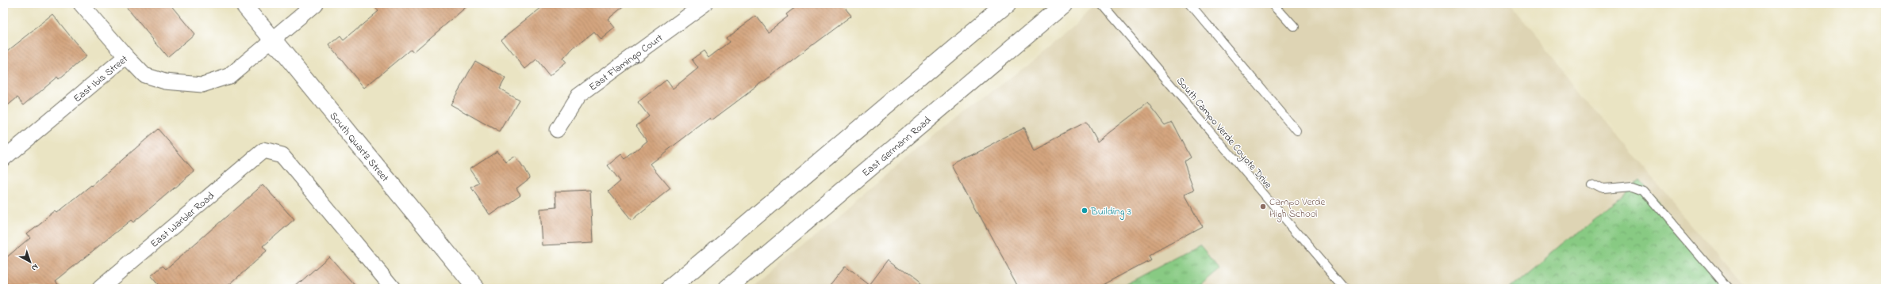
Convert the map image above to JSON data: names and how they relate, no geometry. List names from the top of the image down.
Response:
{
  "streets": {
    "main road": ["South Quartz Street", "East Germann Road"],
    "street": ["East Flamingo Court", "East Ibis Street", "East Warbler Road"],
    "lane": ["South Campo Verde Coyote Drive"]
  },
  "crossings": [
    ["East Ibis Street", "South Quartz Street"]
  ],
  "places": ["Campo Verde High School", "Building 3"],
  "north": "bottom right"
}
